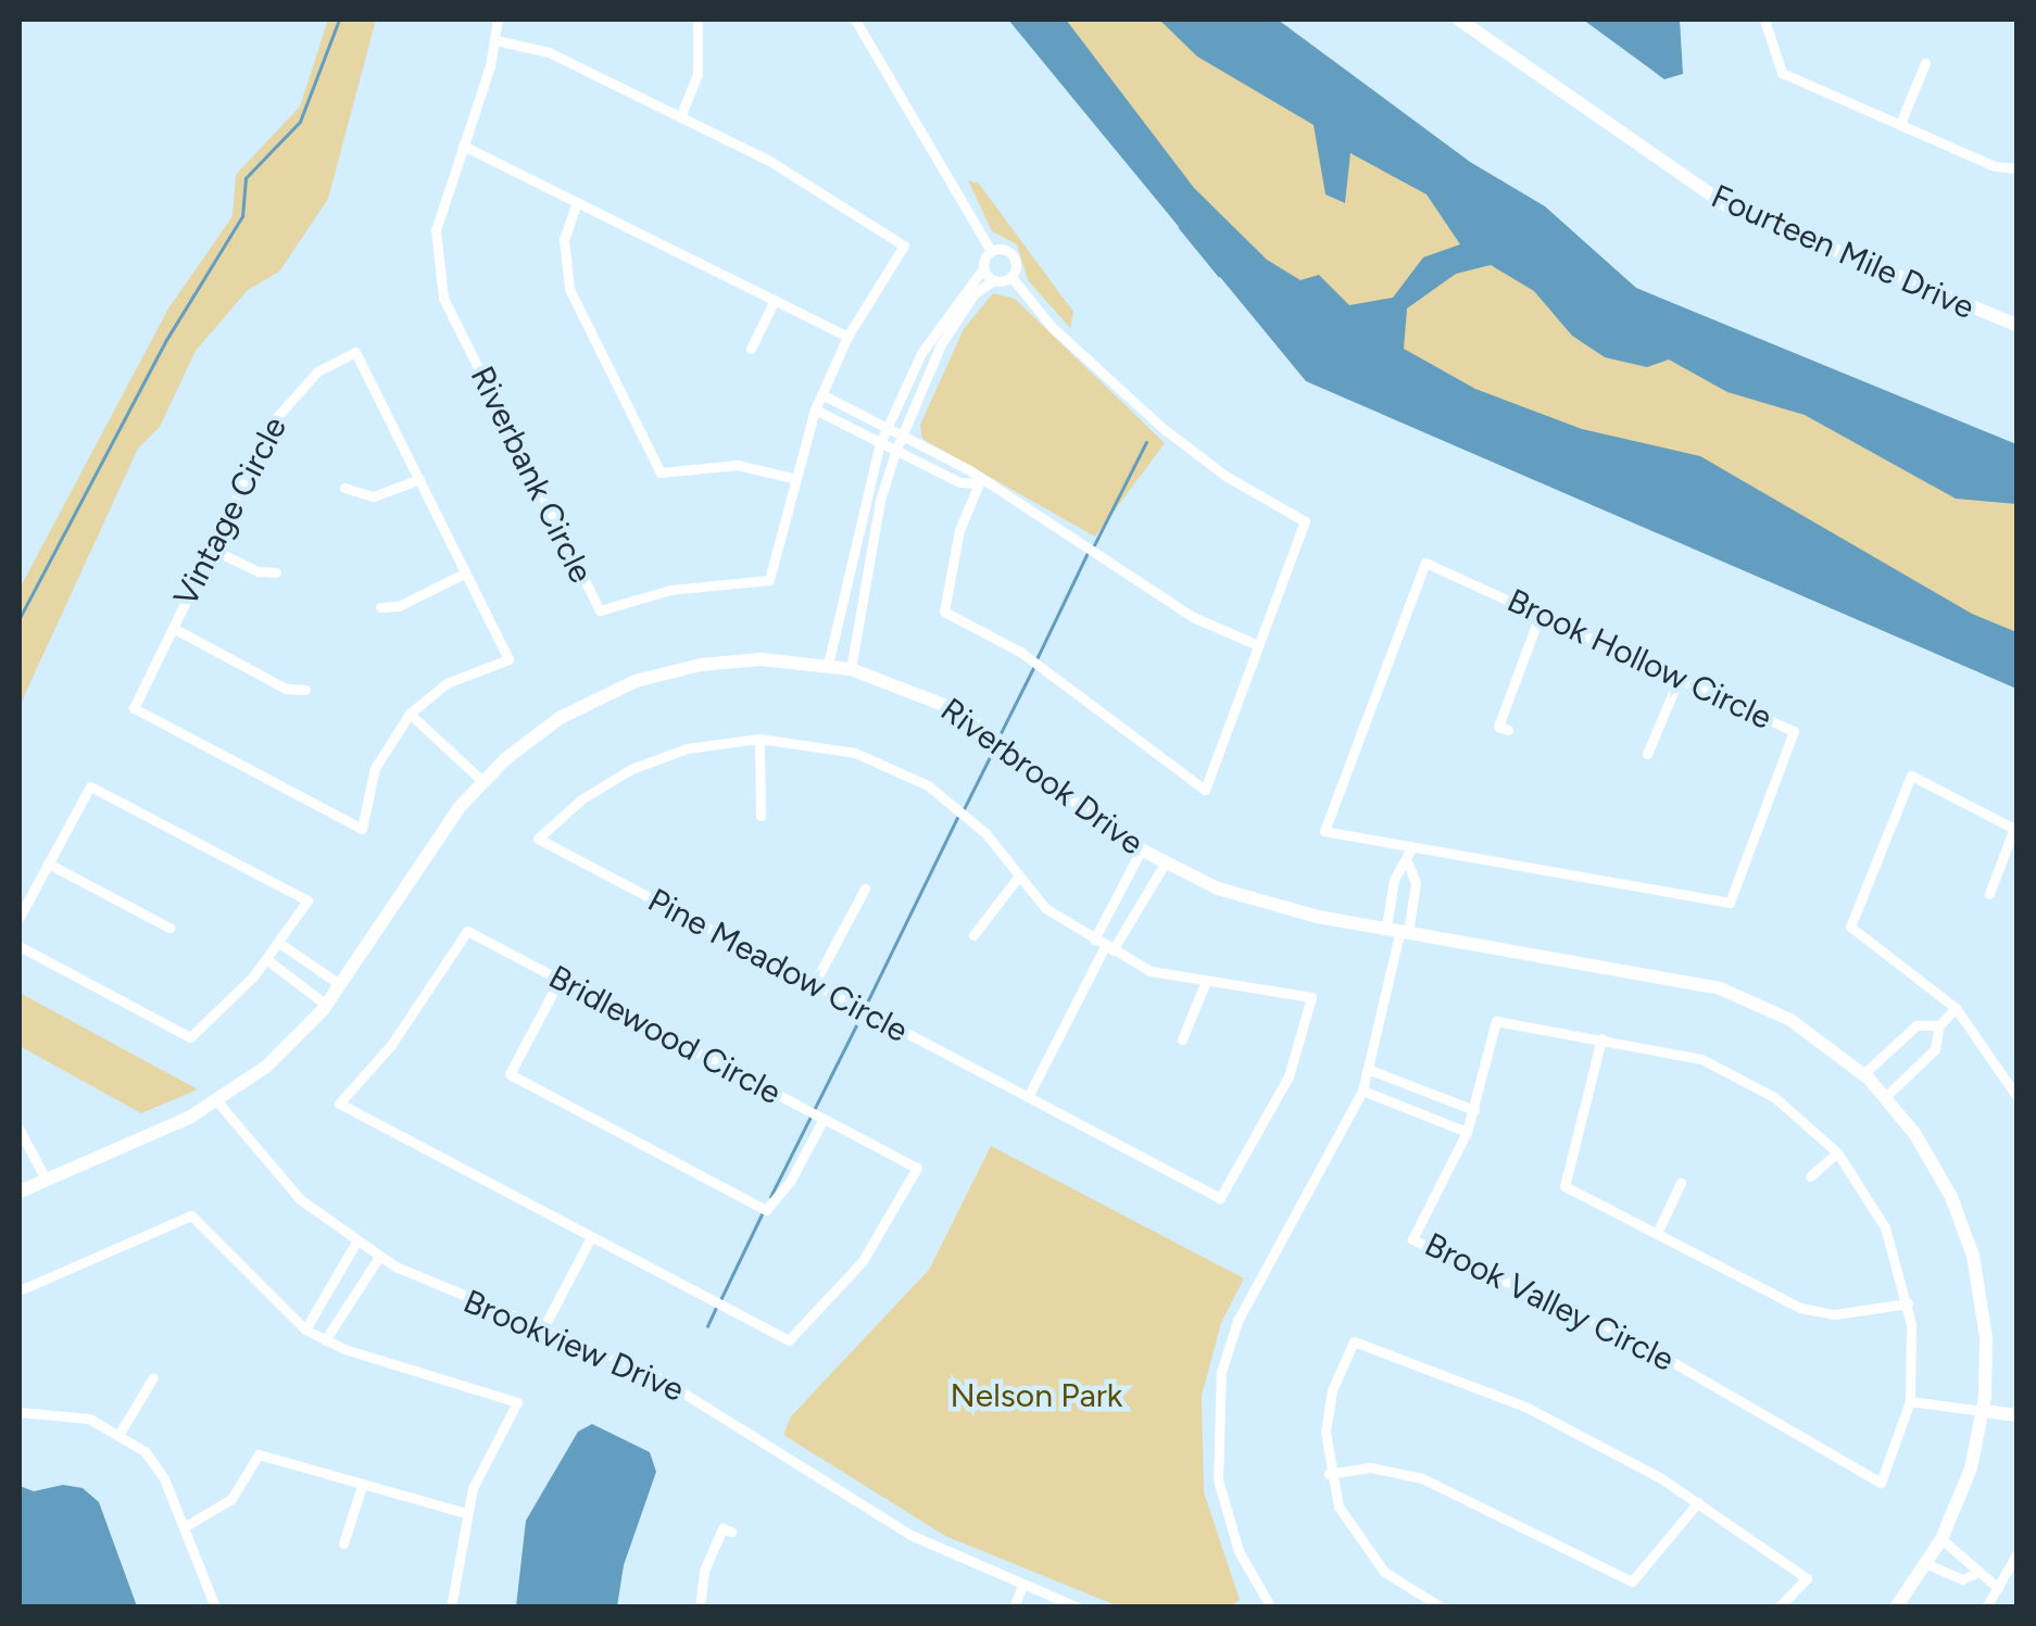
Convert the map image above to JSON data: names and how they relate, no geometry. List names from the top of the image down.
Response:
{
  "streets": {
    "street": [
      "Fourteen Mile Drive",
      "Riverbank Circle",
      "Vintage Circle",
      "Brook Hollow Circle",
      "Riverbrook Drive",
      "Pine Meadow Circle",
      "Bridlewood Circle",
      "Brook Valley Circle",
      "Brookview Drive"
    ]
  },
  "crossings": [
    ["Riverbrook Drive", "Brookview Drive"]
  ],
  "parks": ["Nelson Park"]
}
